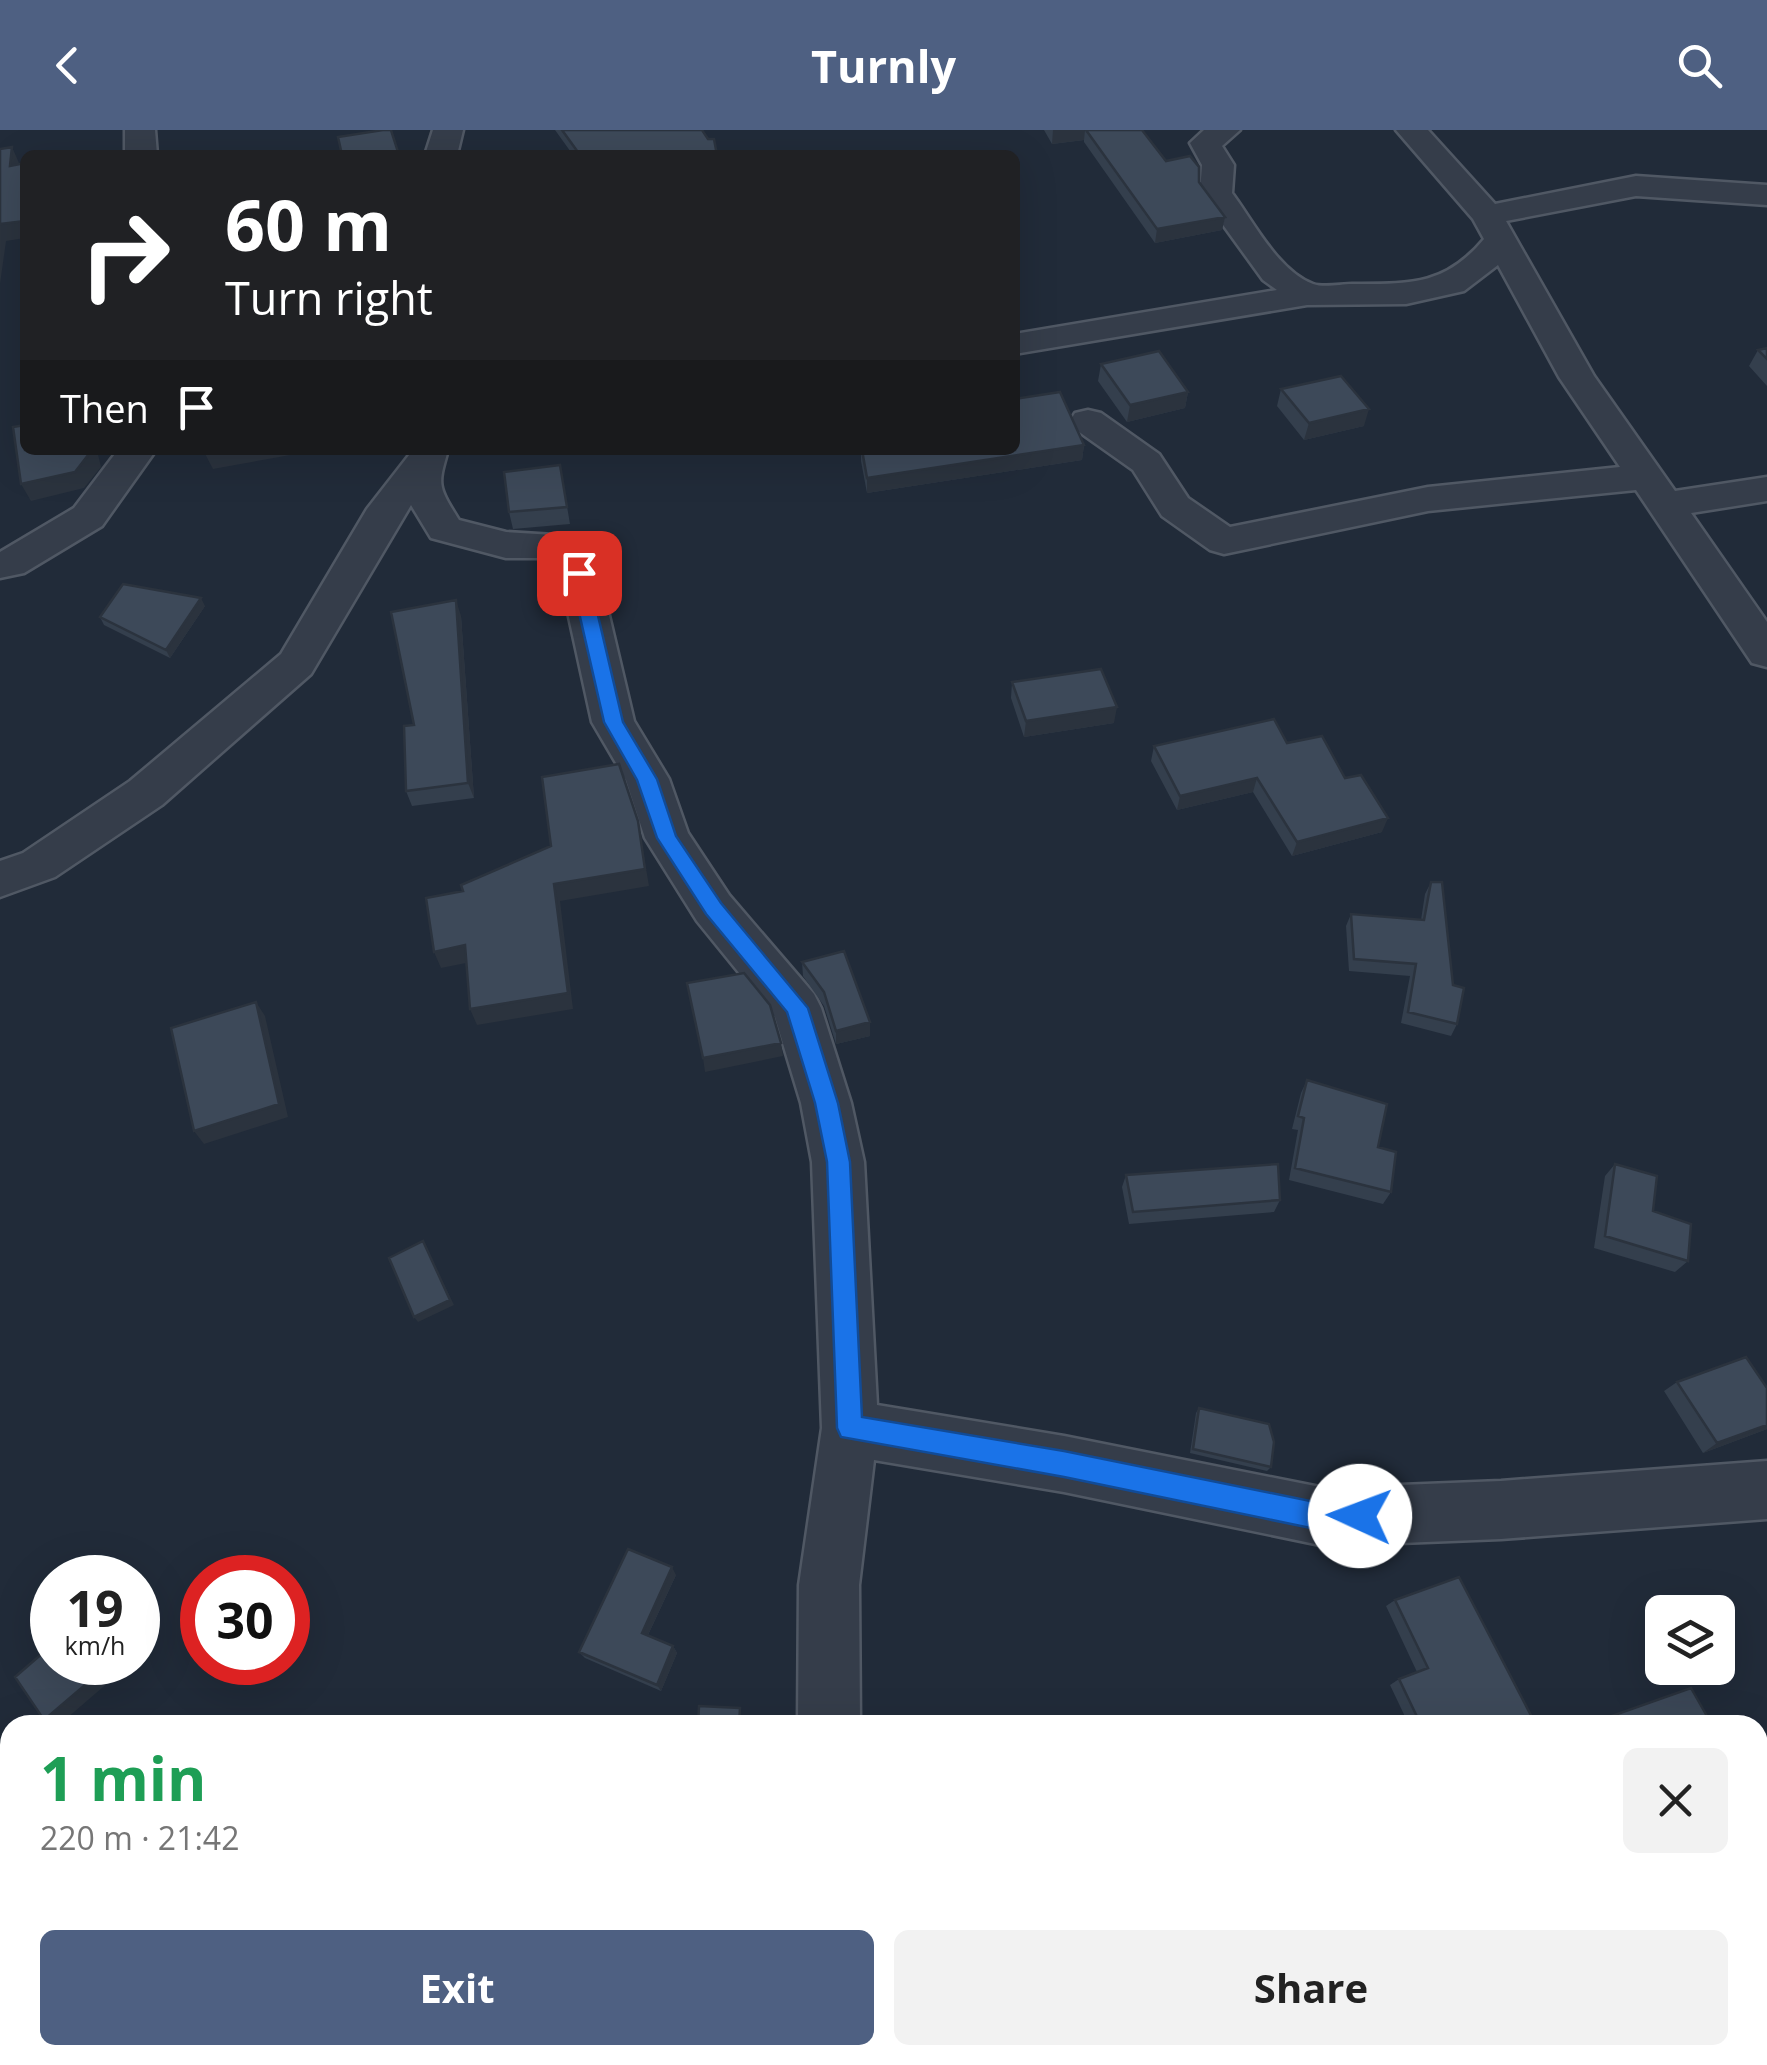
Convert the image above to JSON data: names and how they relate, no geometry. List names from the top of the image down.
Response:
{
  "page": {
    "header": "Turnly",
    "turn": ["60 m", "Turn right"],
    "then": "Then",
    "speed": "19 km/h",
    "limit": "30",
    "heading": ["1 min", "220 m · 21:42"],
    "buttons": ["Exit", "Share"]
  }
}
